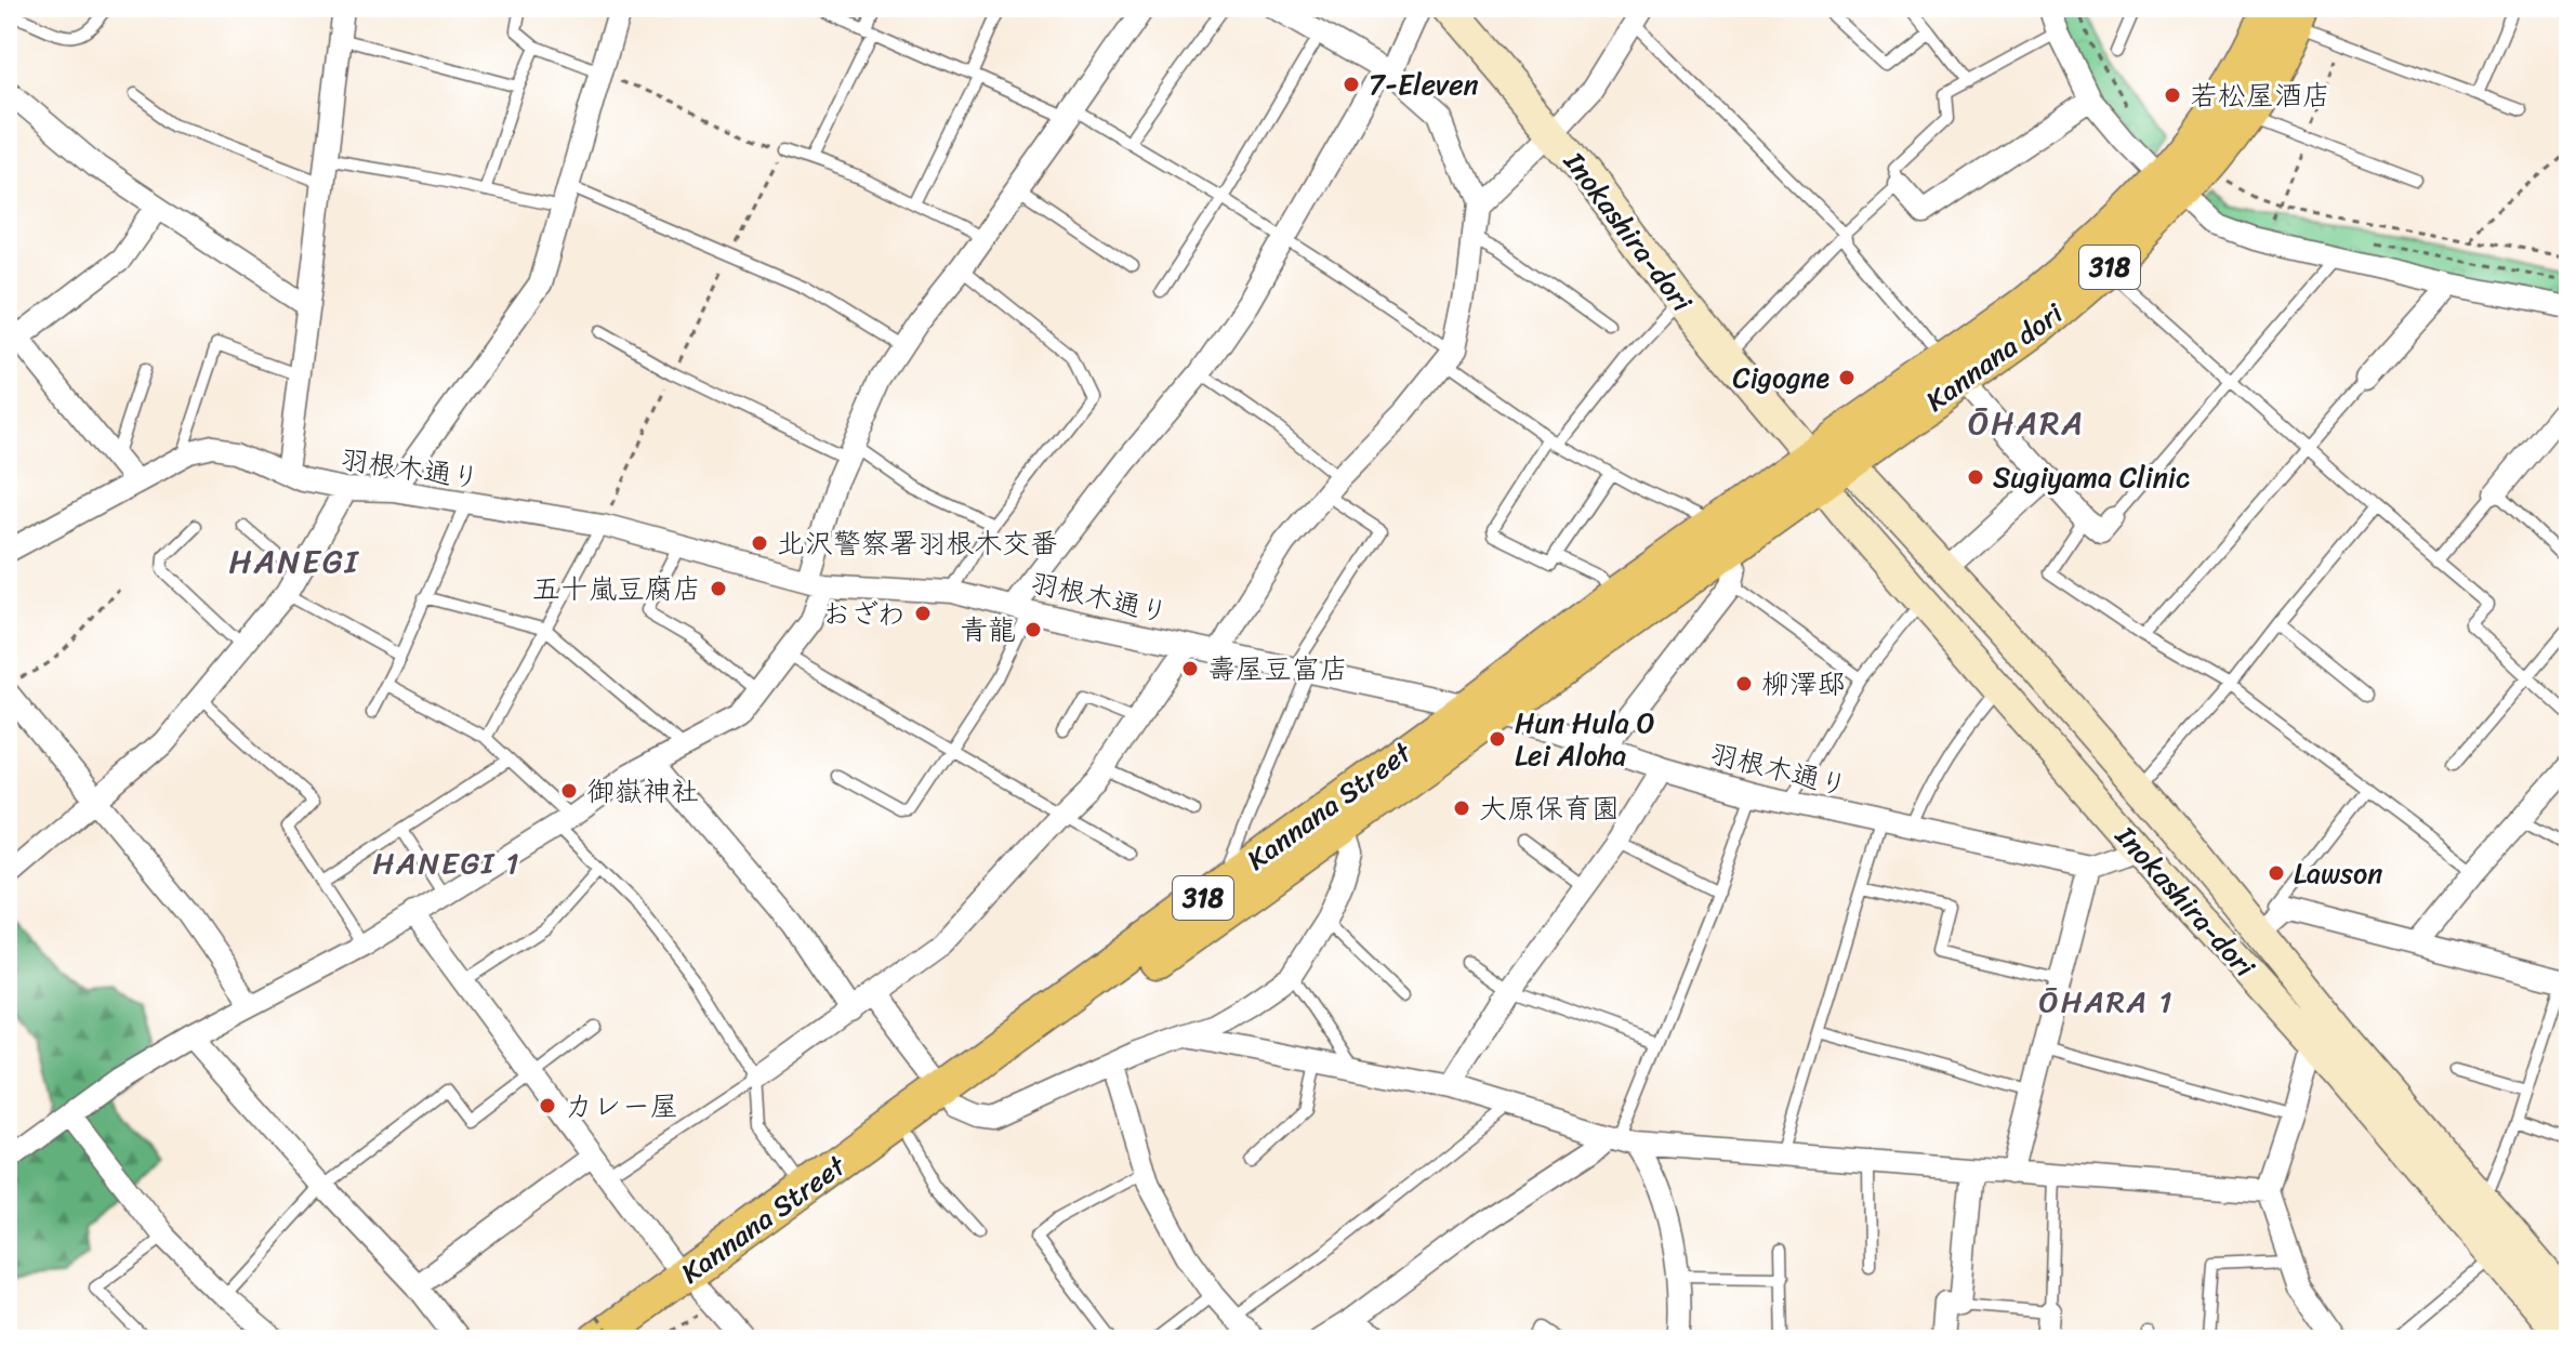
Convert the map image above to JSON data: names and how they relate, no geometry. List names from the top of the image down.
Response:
{
  "streets": {
    "main road": [
      "Inokashira-dori",
      "318",
      "Kannana dori",
      "Kannana Street"
    ],
    "street": ["羽根木通り"]
  },
  "crossings": [
    ["Inokashira-dori", "Kannana dori"],
    ["Inokashira-dori", "Kannana Street"],
    ["Kannana dori", "Kannana Street"],
    ["羽根木通り", "Kannana Street"]
  ],
  "districts": [
    "ŌHARA",
    "HANEGI",
    "HANEGI 1",
    "ŌHARA 1"
  ],
  "places": [
    "7-Eleven",
    "若松屋酒店",
    "Cigogne",
    "Sugiyama Clinic",
    "北沢警察署羽根木交番",
    "五十嵐豆腐店",
    "おざわ",
    "青龍",
    "壽屋豆富店",
    "柳澤邸",
    "Hun Hula O Lei Aloha",
    "御嶽神社",
    "大原保育園",
    "Lawson",
    "カレー屋"
  ]
}
